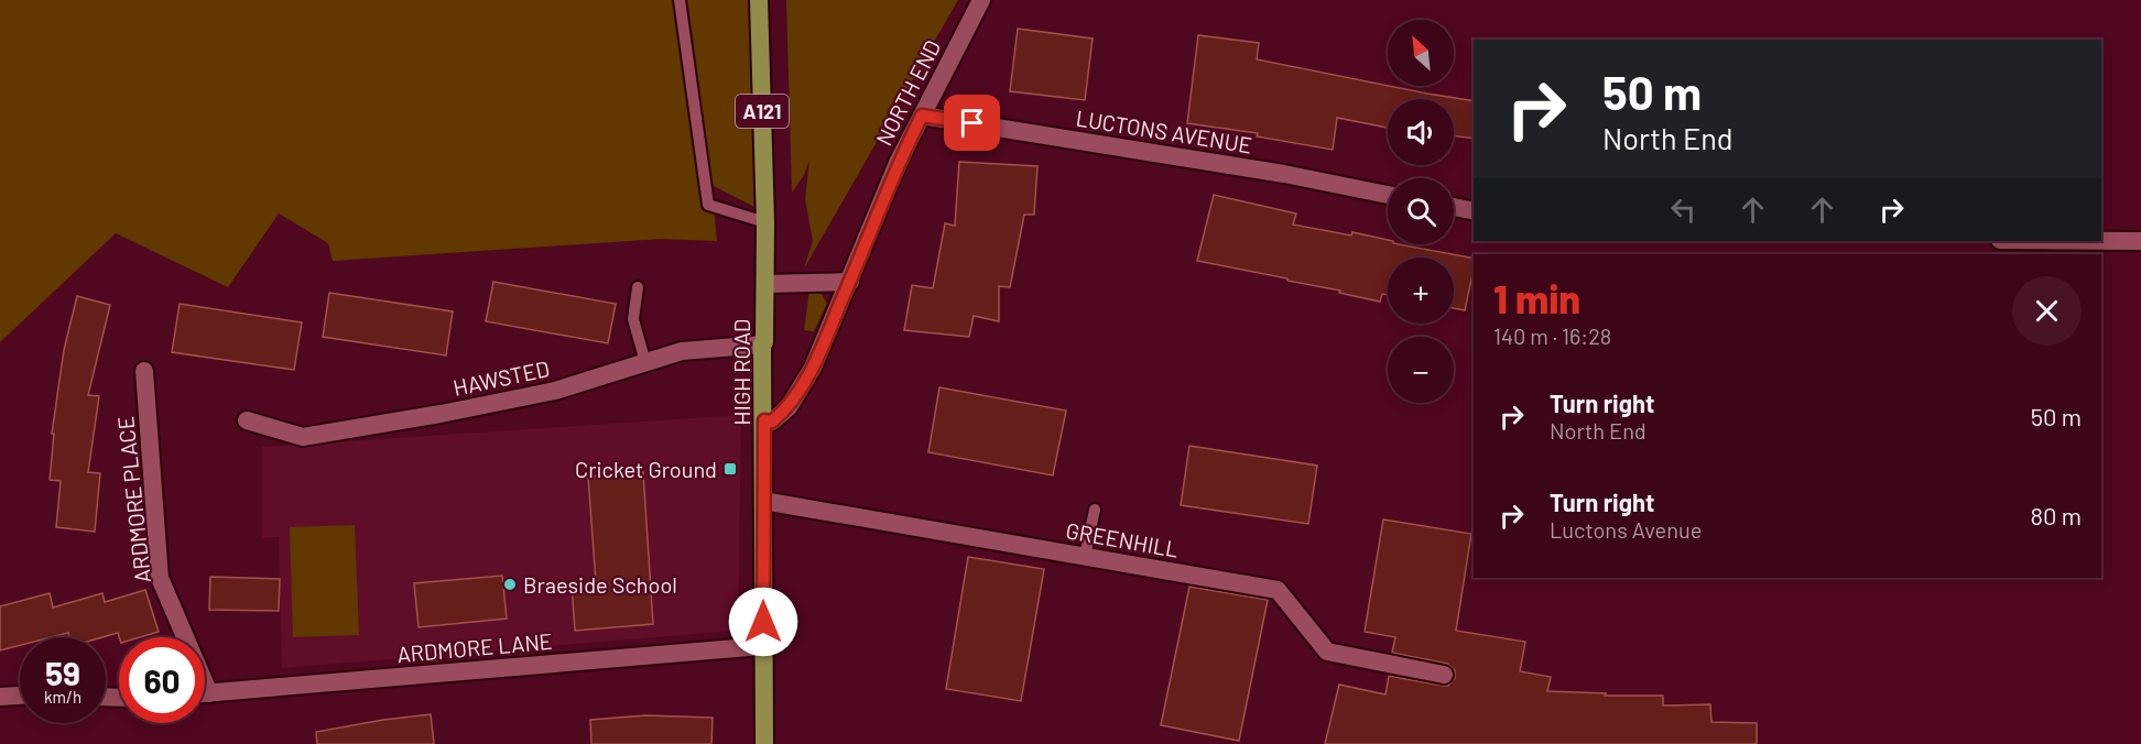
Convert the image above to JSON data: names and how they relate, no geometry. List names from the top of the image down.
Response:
{
  "streets": {
    "main road": ["A121", "HIGH ROAD"],
    "street": [
      "NORTH END",
      "LUCTONS AVENUE",
      "HAWSTED",
      "ARDMORE PLACE",
      "GREENHILL",
      "ARDMORE LANE"
    ]
  },
  "crossings": [
    ["NORTH END", "LUCTONS AVENUE"],
    ["NORTH END", "HIGH ROAD"],
    ["HIGH ROAD", "HAWSTED"],
    ["HIGH ROAD", "GREENHILL"],
    ["HIGH ROAD", "ARDMORE LANE"],
    ["ARDMORE PLACE", "ARDMORE LANE"]
  ],
  "places": {
    "transit": ["Cricket Ground"],
    "other": ["Braeside School"]
  },
  "north": "top left",
  "page": {
    "map_buttons": ["+", "−"],
    "turn": ["50 m", "North End"],
    "heading": ["1 min", "140 m · 16:28"],
    "list": [
      {
        "name": "Turn right",
        "note": "North End",
        "value": "50 m"
      },
      {
        "name": "Turn right",
        "note": "Luctons Avenue",
        "value": "80 m"
      }
    ],
    "speed": "59 km/h",
    "limit": "60"
  }
}
